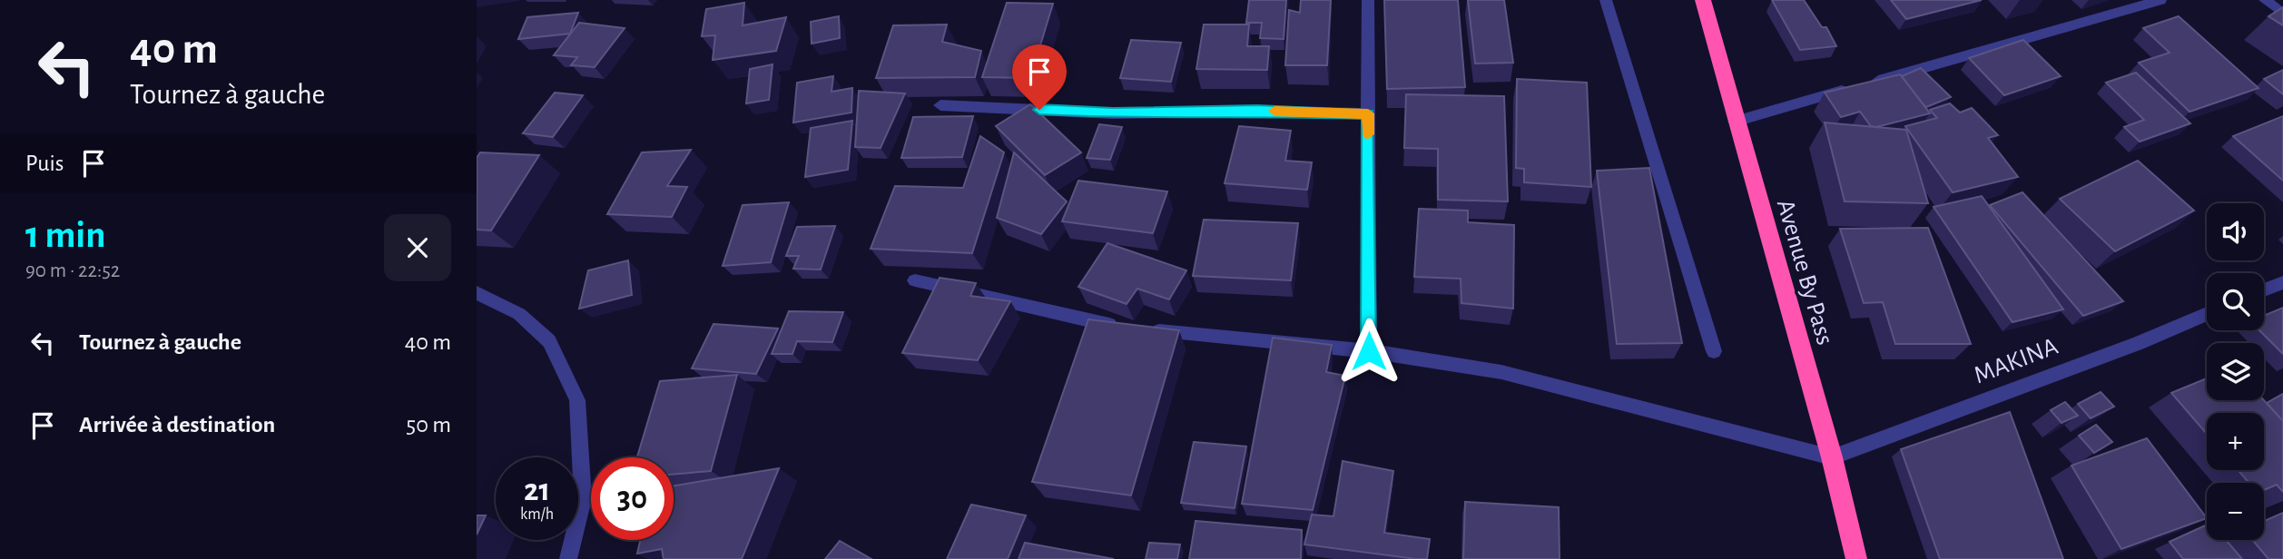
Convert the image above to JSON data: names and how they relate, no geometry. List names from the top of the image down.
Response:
{
  "streets": {
    "highway": ["Avenue By Pass"],
    "street": ["MAKINA"]
  },
  "crossings": [
    ["Avenue By Pass", "MAKINA"]
  ],
  "page": {
    "turn": ["40 m", "Tournez à gauche"],
    "then": "Puis",
    "heading": ["1 min", "90 m · 22:52"],
    "map_buttons": ["+", "−"],
    "list": [
      {
        "name": "Tournez à gauche",
        "value": "40 m"
      },
      {
        "name": "Arrivée à destination",
        "value": "50 m"
      }
    ],
    "speed": "21 km/h",
    "limit": "30"
  }
}
